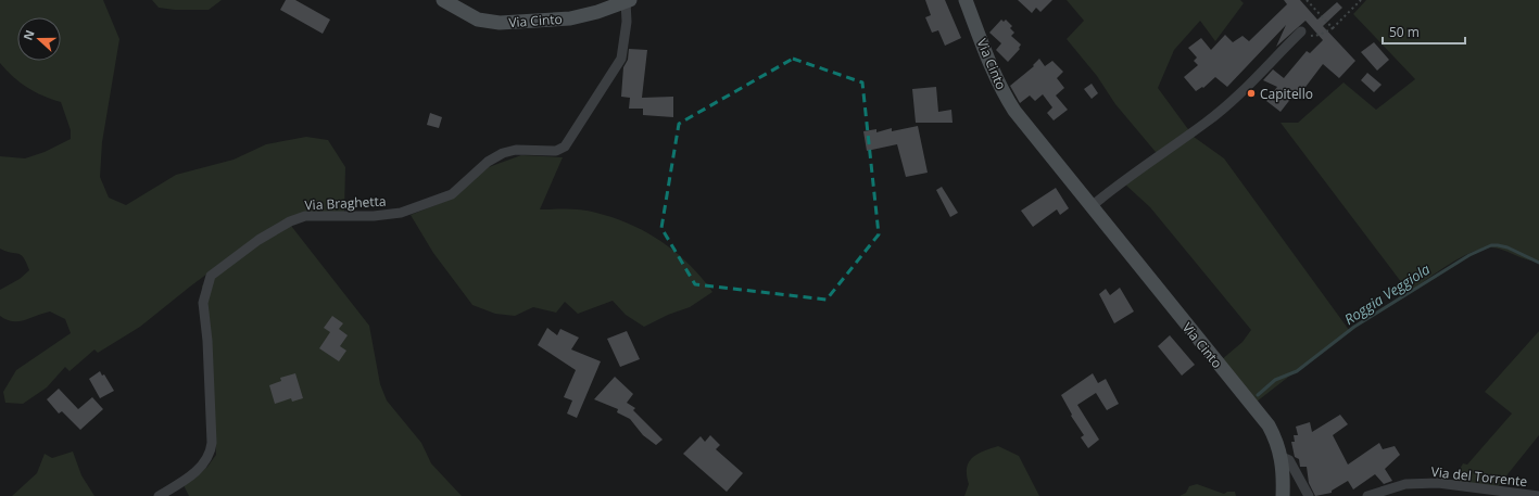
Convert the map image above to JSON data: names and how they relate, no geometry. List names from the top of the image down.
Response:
{
  "streets": {
    "street": ["Via Cinto", "Via Braghetta", "Via del Torrente"]
  },
  "crossings": [
    ["Via Cinto", "Via Braghetta"]
  ],
  "water": ["Roggia Veggiola"],
  "places": ["Capitello"],
  "scale_bar": "50 m",
  "north": "left"
}
